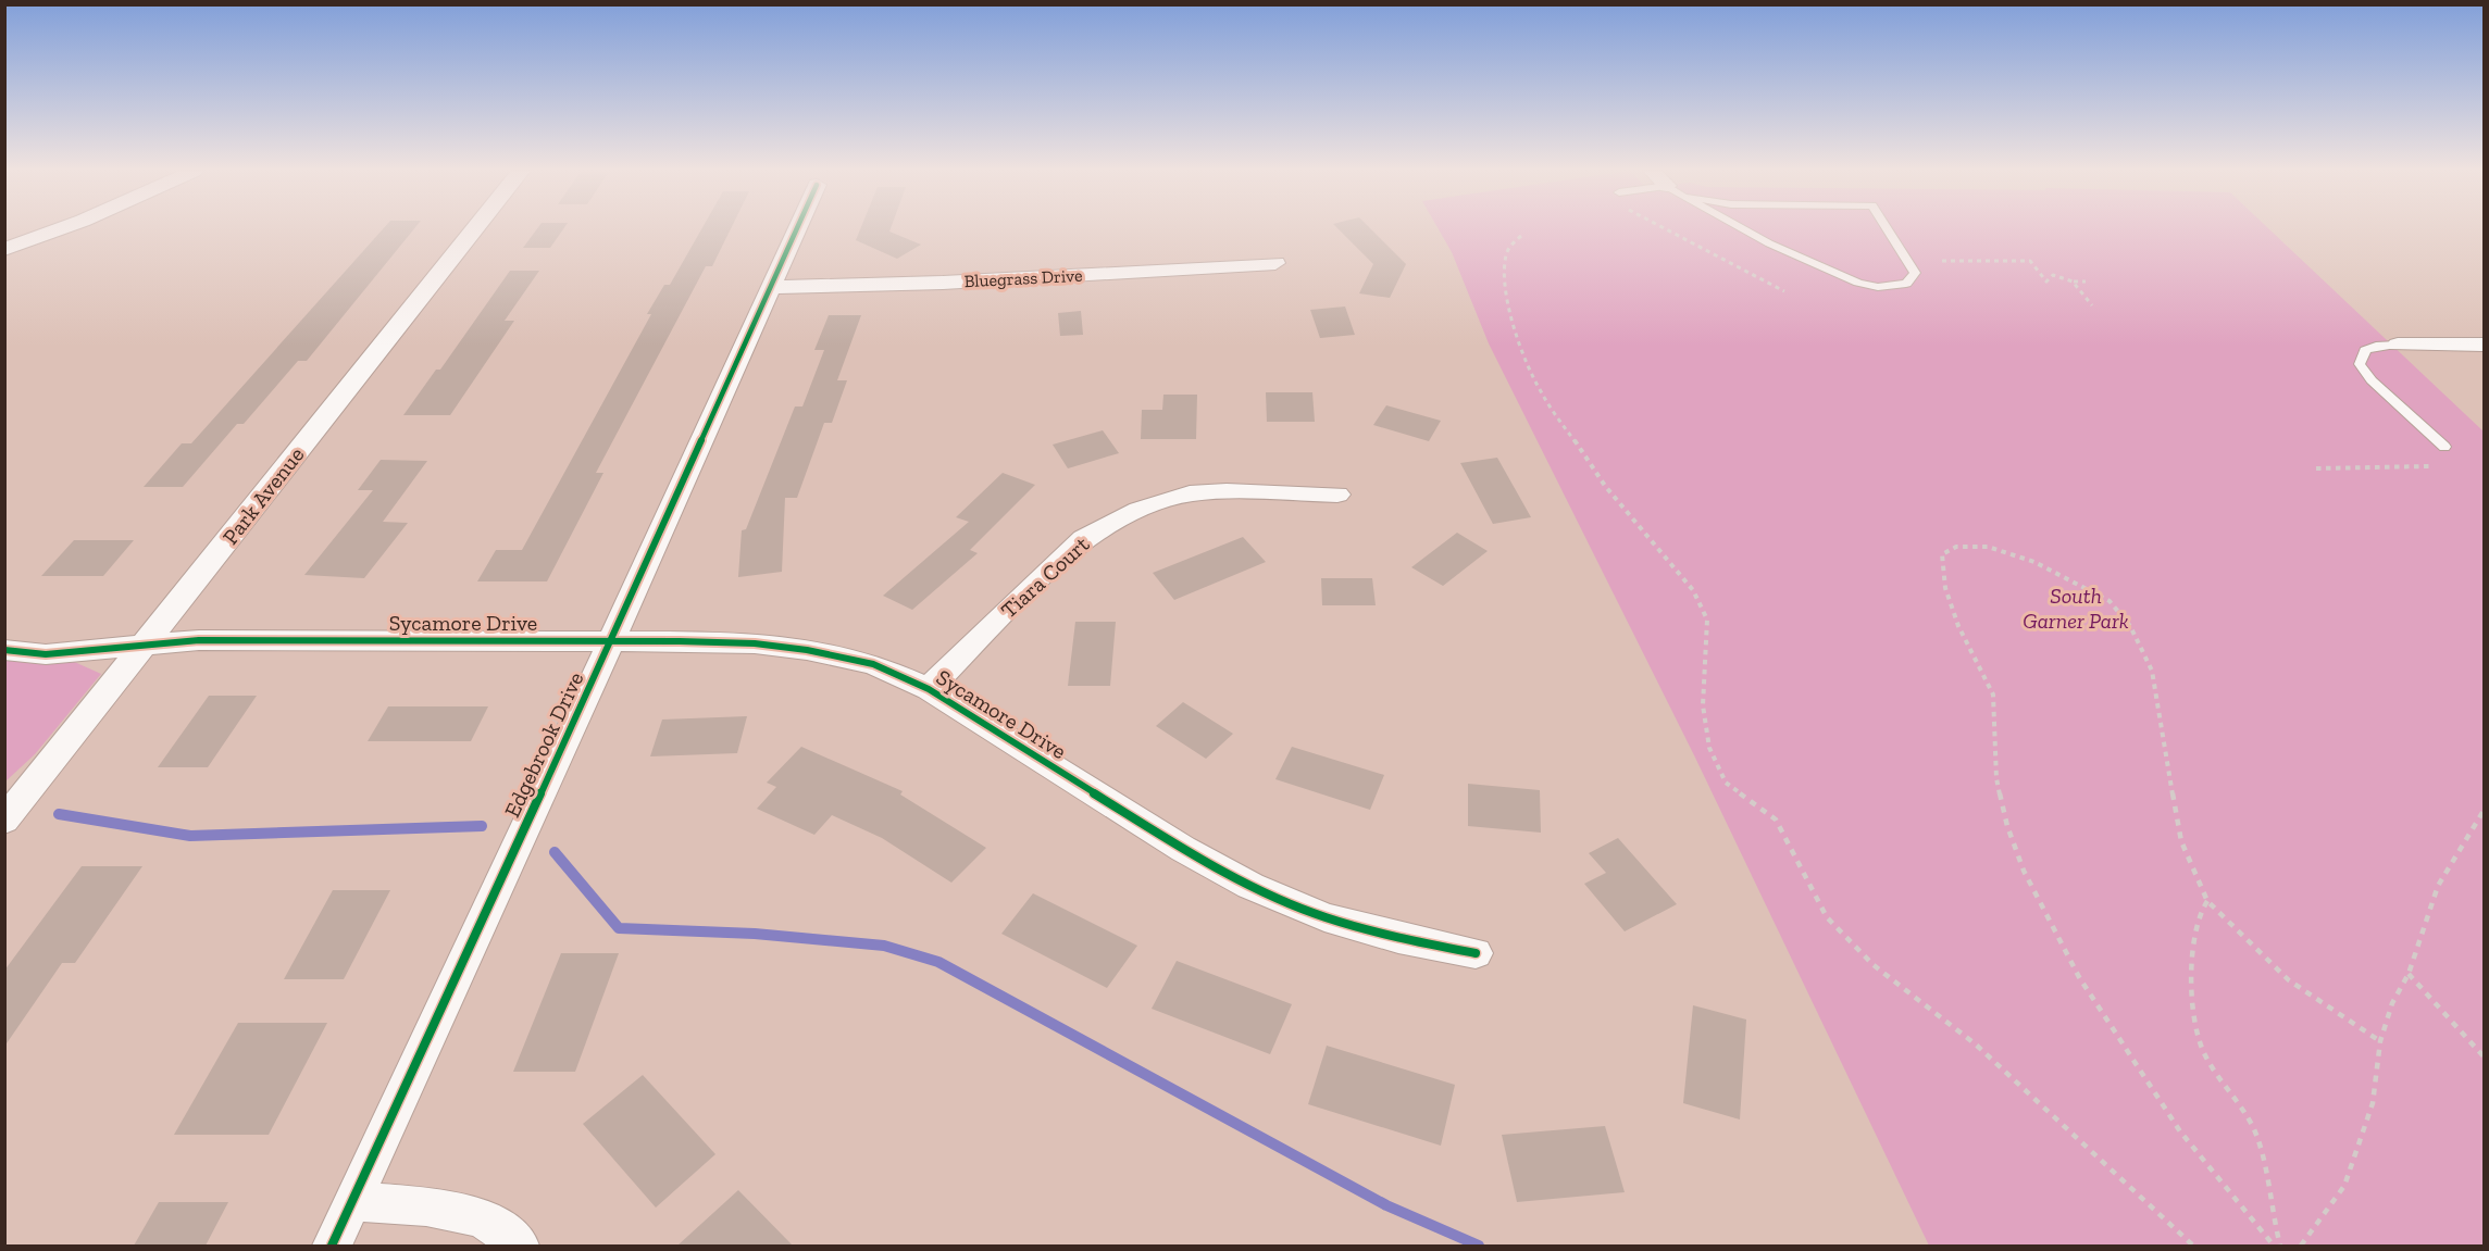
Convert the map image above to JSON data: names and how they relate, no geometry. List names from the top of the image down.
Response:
{
  "streets": {
    "street": [
      "Bluegrass Drive",
      "Park Avenue",
      "Tiara Court",
      "Sycamore Drive",
      "Edgebrook Drive"
    ]
  },
  "crossings": [
    ["Bluegrass Drive", "Edgebrook Drive"],
    ["Park Avenue", "Sycamore Drive"],
    ["Tiara Court", "Sycamore Drive"],
    ["Sycamore Drive", "Edgebrook Drive"]
  ],
  "parks": ["South Garner Park"]
}
